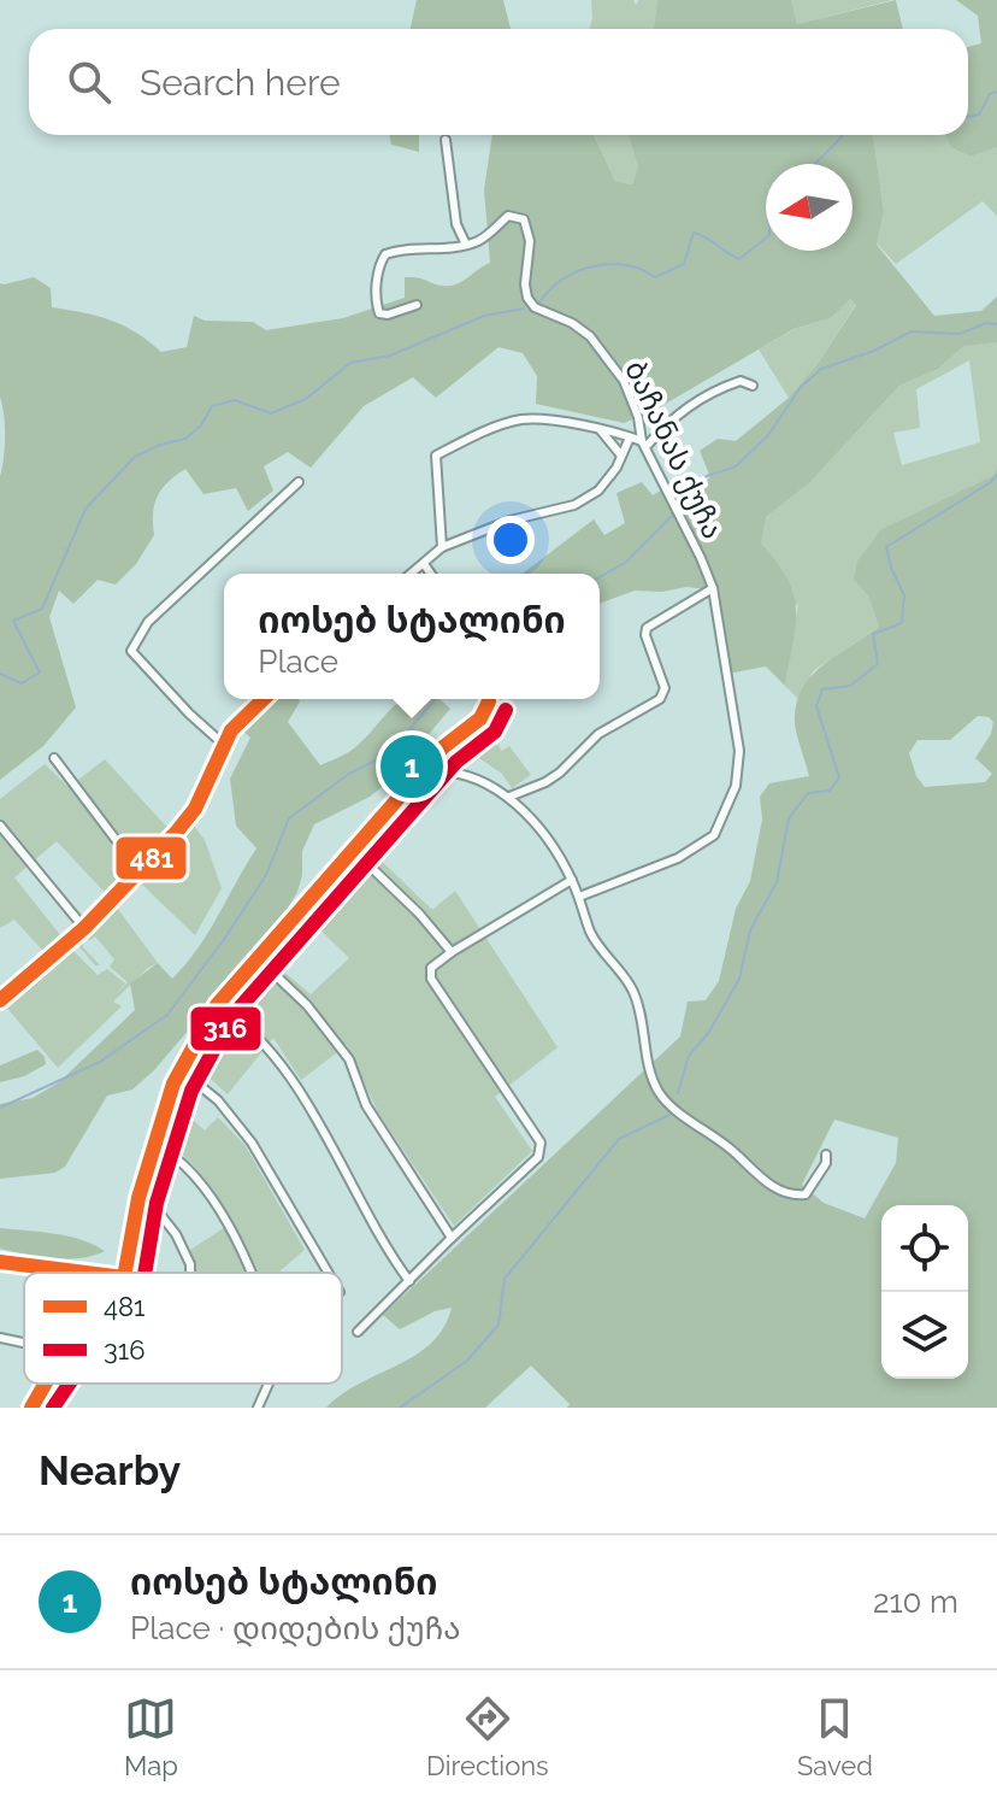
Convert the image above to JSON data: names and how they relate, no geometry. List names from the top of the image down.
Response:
{
  "streets": {
    "street": ["ბაჩანას ქუჩა"]
  },
  "lines": ["transit line 481", "transit line 316"],
  "legend": ["481", "316"],
  "north": "left",
  "page": {
    "search": "Search here",
    "popup": ["იოსებ სტალინი", "Place"],
    "pins": "1",
    "heading": "Nearby",
    "list": [
      {
        "mark": "1",
        "name": "იოსებ სტალინი",
        "note": "Place · დიდების ქუჩა",
        "value": "210 m"
      }
    ],
    "nav": ["Map", "Directions", "Saved"]
  }
}
